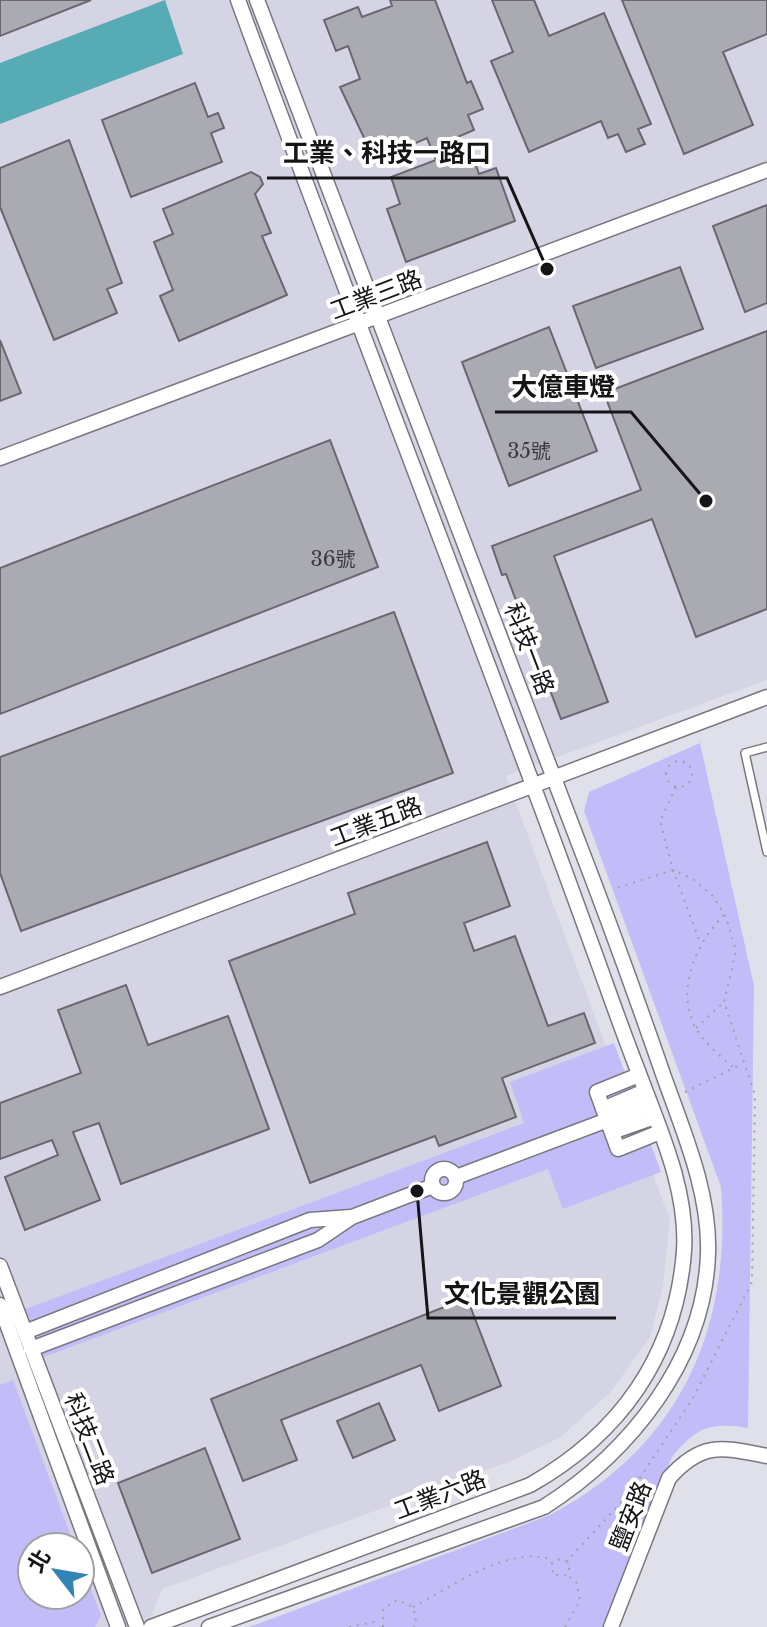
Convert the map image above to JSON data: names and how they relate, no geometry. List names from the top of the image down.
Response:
{
  "streets": {
    "street": [
      "工業三路",
      "科技一路",
      "工業五路",
      "科技二路",
      "工業六路",
      "鹽安路"
    ]
  },
  "crossings": [
    ["工業三路", "科技一路"],
    ["科技一路", "工業五路"],
    ["科技一路", "工業六路"]
  ],
  "places": ["工業、科技一路口", "大億車燈", "文化景觀公園"],
  "house_numbers": ["35號", "36號"],
  "north": "top left"
}
